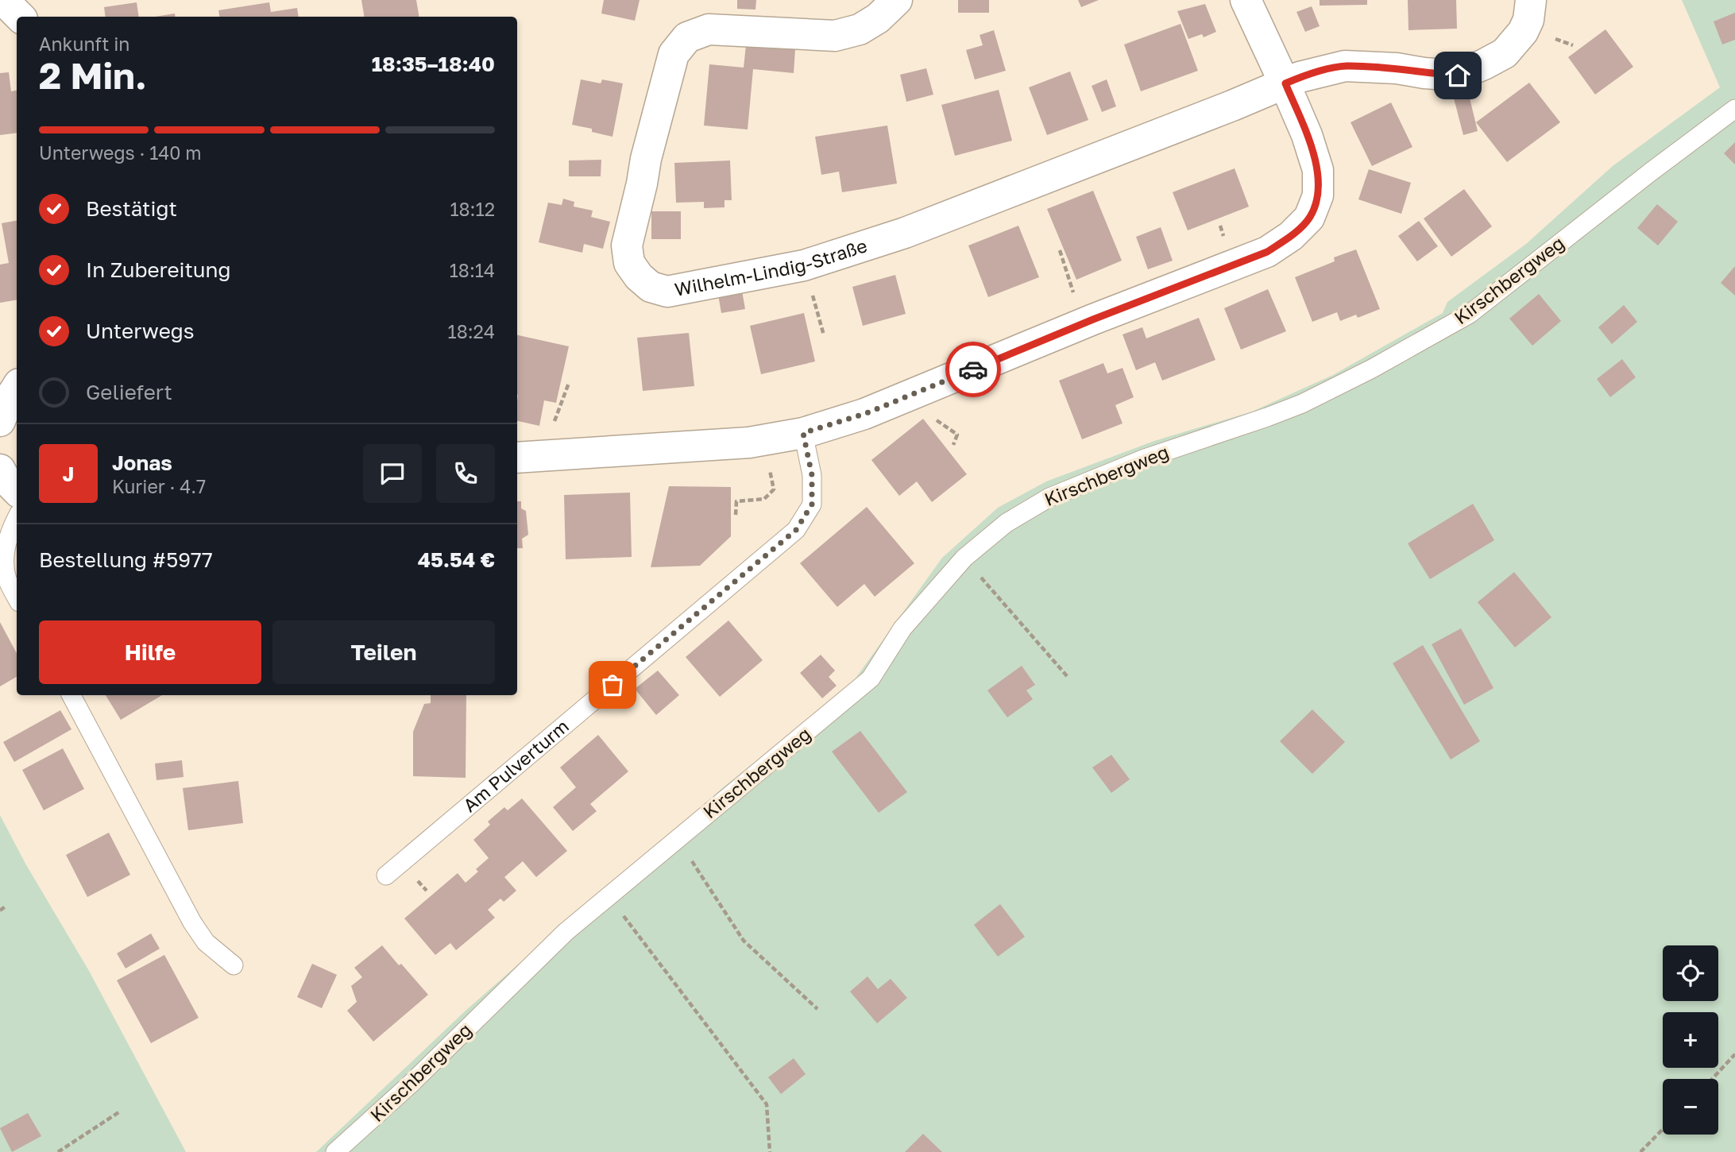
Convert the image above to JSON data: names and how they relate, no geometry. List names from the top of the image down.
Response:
{
  "streets": {
    "street": ["Wilhelm-Lindig-Straße"],
    "lane": ["Kirschbergweg", "Am Pulverturm"]
  },
  "page": {
    "heading": ["2 Min.", "Ankunft in", "18:35–18:40"],
    "panel": [
      "Jonas",
      "Kurier · 4.7",
      "Bestellung #5977",
      "45.54 €"
    ],
    "bar": "Unterwegs · 140 m",
    "list": [
      ["Bestätigt", "18:12"],
      ["In Zubereitung", "18:14"],
      ["Unterwegs", "18:24"],
      "Geliefert"
    ],
    "round": "J",
    "buttons": ["Hilfe", "Teilen"],
    "map_buttons": ["+", "−"]
  }
}
